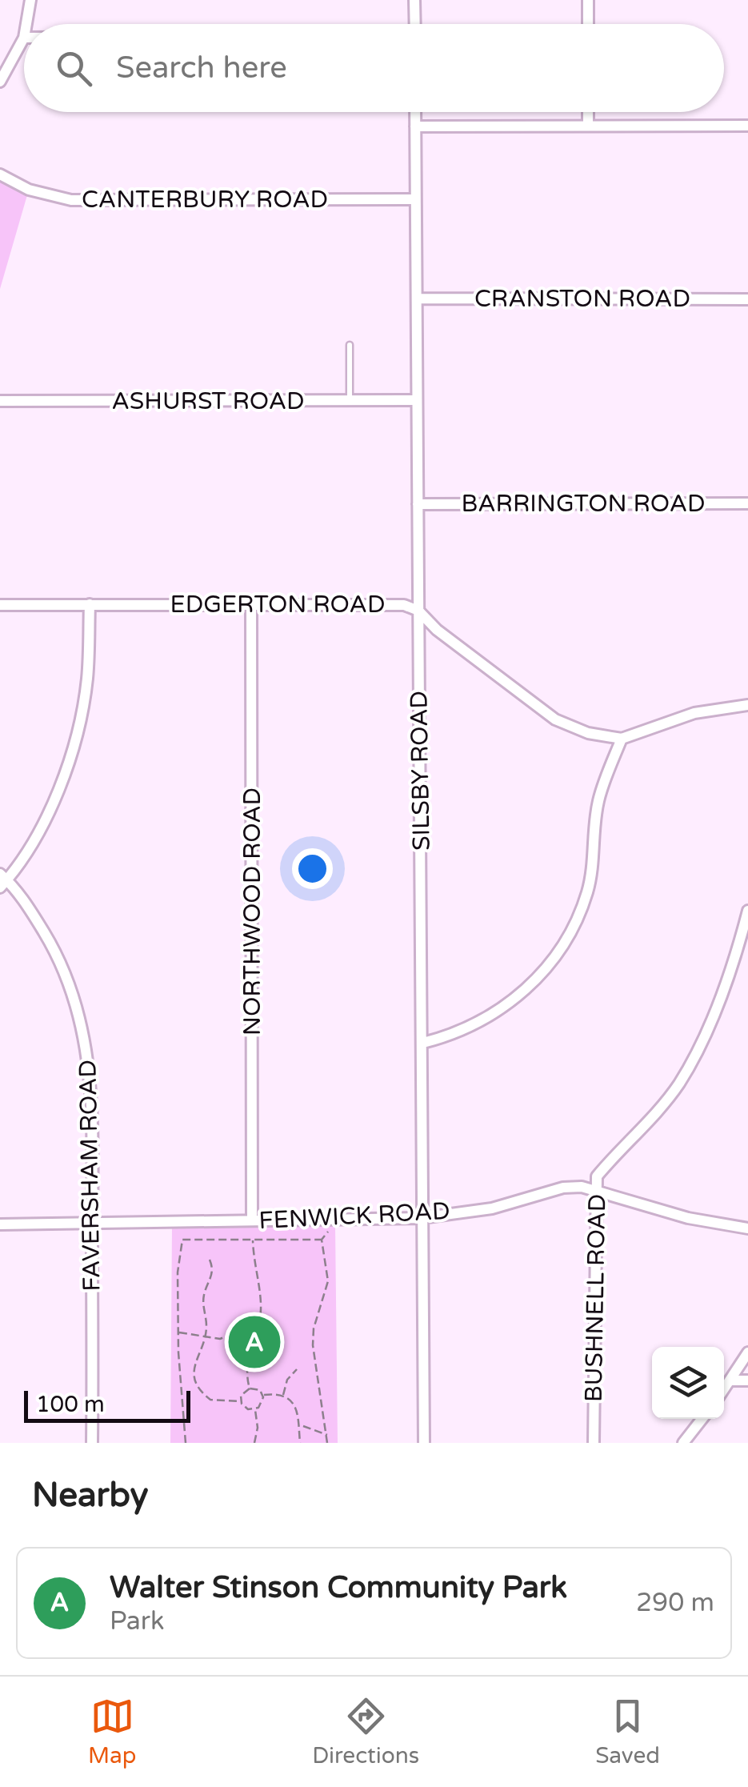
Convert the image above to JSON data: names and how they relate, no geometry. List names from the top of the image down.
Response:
{
  "streets": {
    "street": [
      "CANTERBURY ROAD",
      "CRANSTON ROAD",
      "ASHURST ROAD",
      "BARRINGTON ROAD",
      "EDGERTON ROAD",
      "SILSBY ROAD",
      "NORTHWOOD ROAD",
      "FAVERSHAM ROAD",
      "FENWICK ROAD",
      "BUSHNELL ROAD"
    ]
  },
  "crossings": [
    ["CANTERBURY ROAD", "SILSBY ROAD"],
    ["CRANSTON ROAD", "SILSBY ROAD"],
    ["ASHURST ROAD", "SILSBY ROAD"],
    ["BARRINGTON ROAD", "SILSBY ROAD"],
    ["EDGERTON ROAD", "SILSBY ROAD"],
    ["EDGERTON ROAD", "NORTHWOOD ROAD"],
    ["SILSBY ROAD", "FENWICK ROAD"],
    ["NORTHWOOD ROAD", "FENWICK ROAD"],
    ["FAVERSHAM ROAD", "FENWICK ROAD"],
    ["FENWICK ROAD", "BUSHNELL ROAD"]
  ],
  "scale_bar": "100 m",
  "page": {
    "search": "Search here",
    "pins": "A",
    "scale": "100 m",
    "heading": "Nearby",
    "list": [
      {
        "mark": "A",
        "name": "Walter Stinson Community Park",
        "note": "Park",
        "value": "290 m"
      }
    ],
    "nav": ["Map", "Directions", "Saved"]
  }
}
